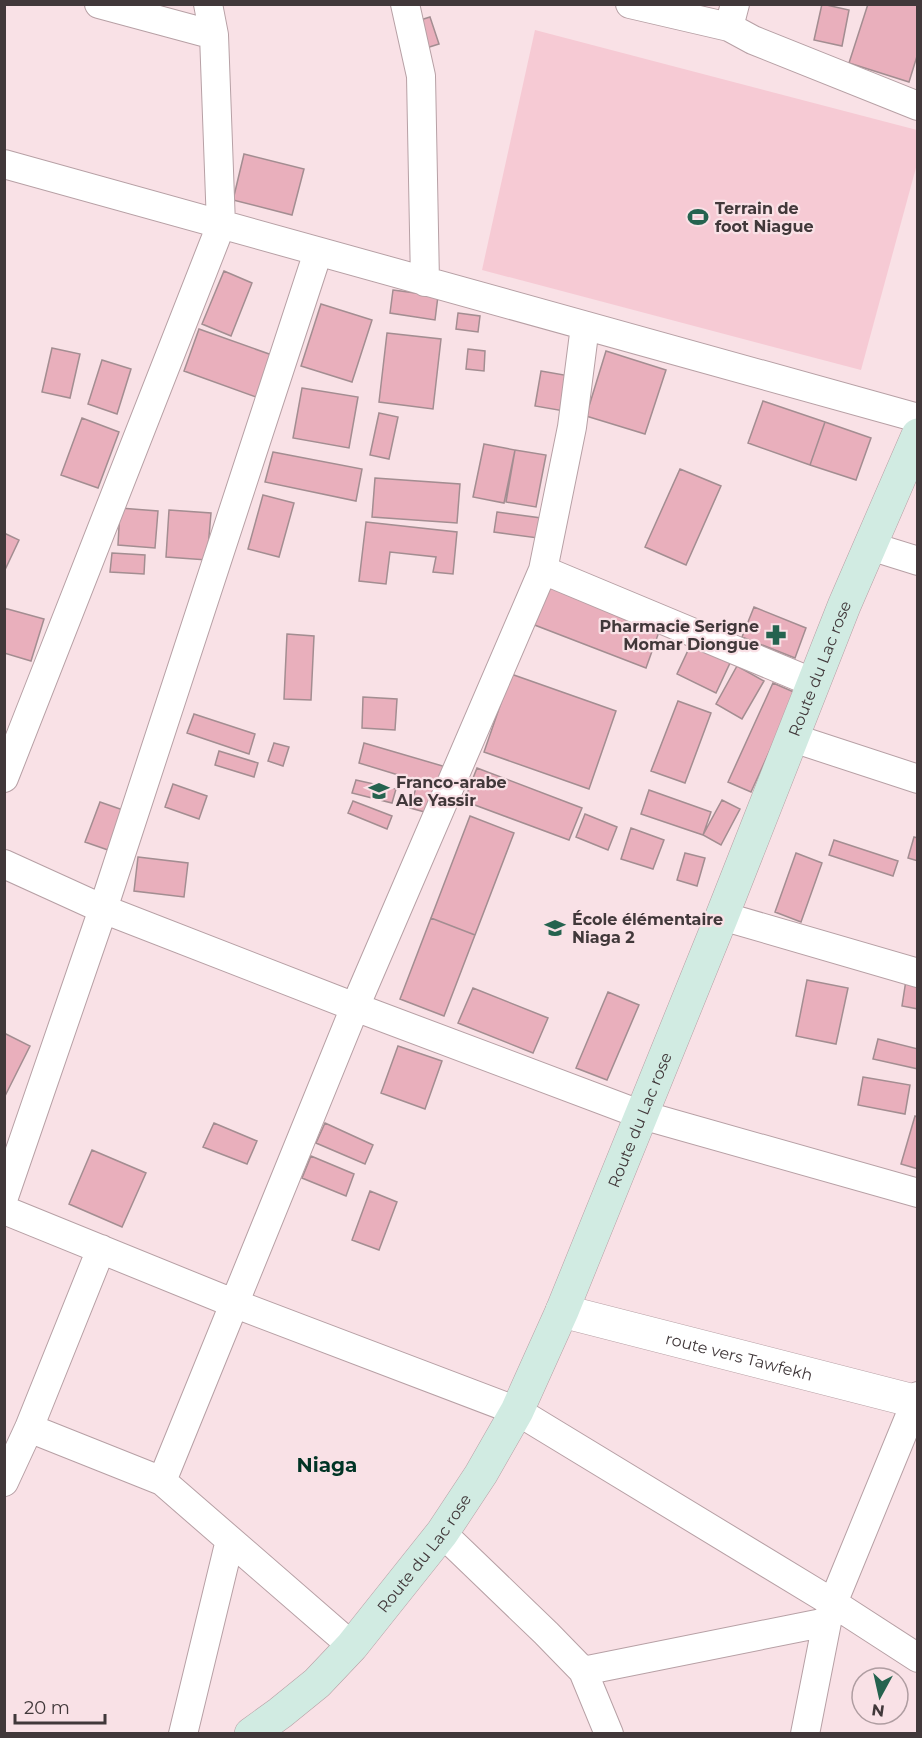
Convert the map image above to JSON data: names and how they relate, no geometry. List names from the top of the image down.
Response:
{
  "streets": {
    "main road": ["Route du Lac rose"],
    "street": ["route vers Tawfekh"]
  },
  "crossings": [
    ["Route du Lac rose", "route vers Tawfekh"]
  ],
  "districts": ["Niaga"],
  "places": {
    "sports": ["Terrain de foot Niague"],
    "pharmacy": ["Pharmacie Serigne Momar Diongue"],
    "school or university": ["Franco-arabe Ale Yassir", "École élémentaire Niaga 2"]
  },
  "scale_bar": "20 m",
  "north": "bottom"
}
